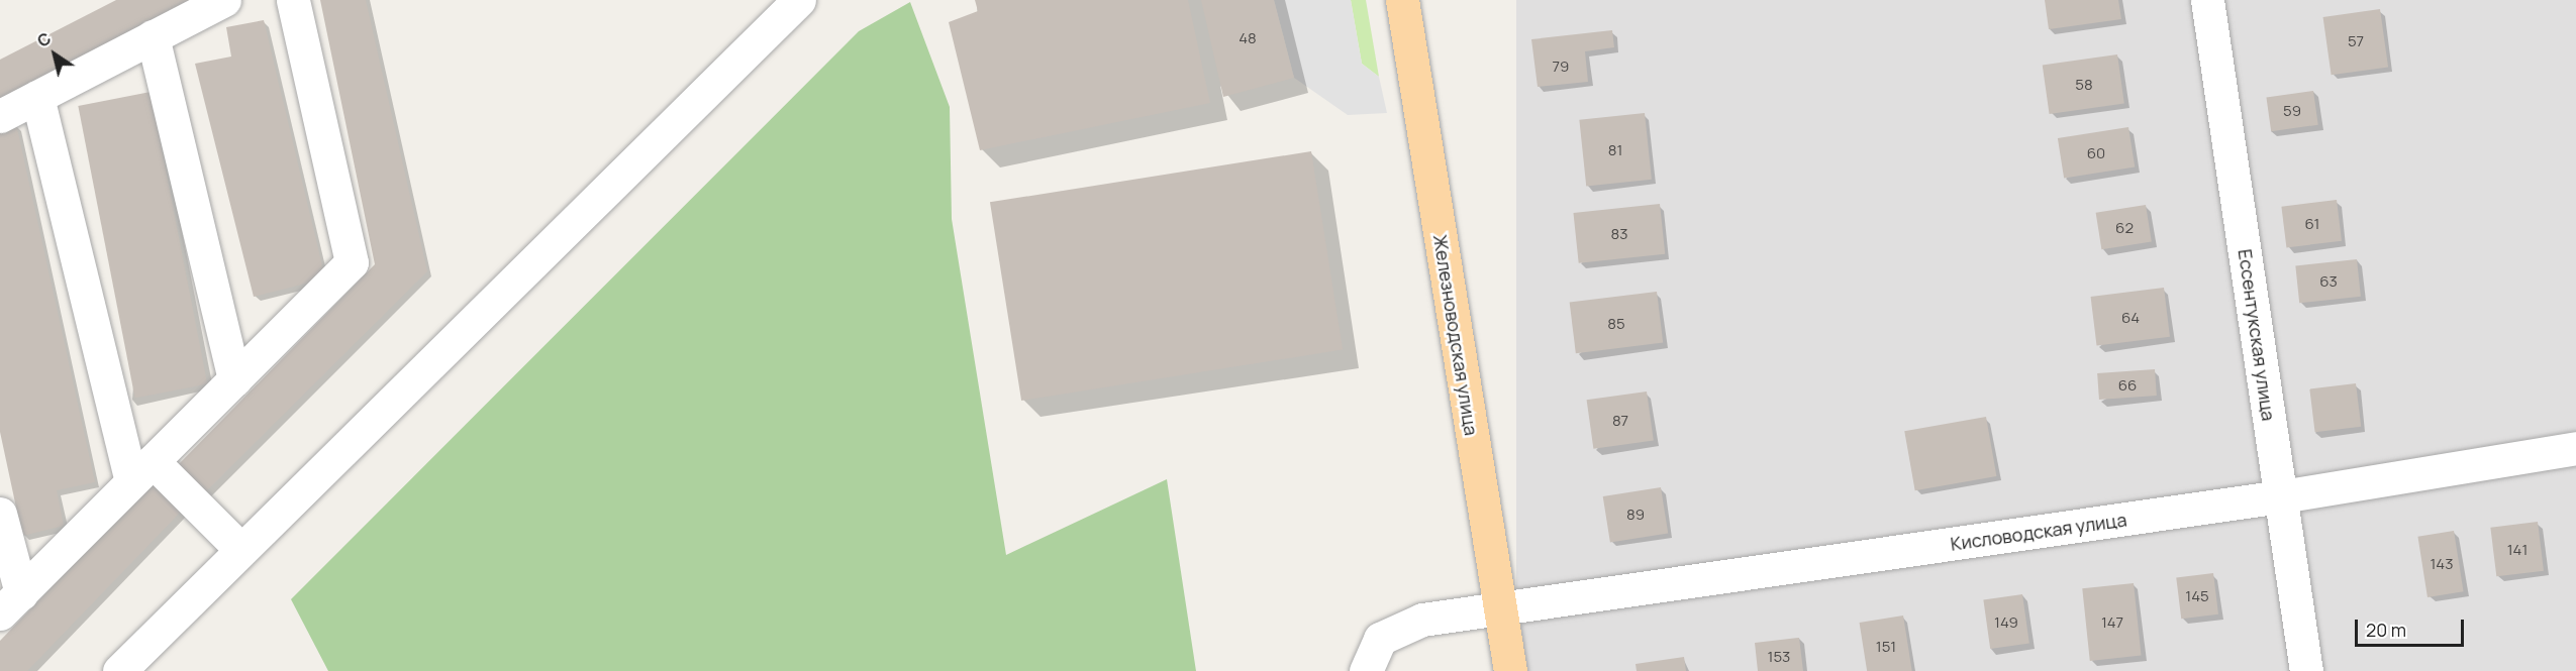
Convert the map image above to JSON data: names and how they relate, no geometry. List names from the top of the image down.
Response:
{
  "streets": {
    "main road": ["Железноводская улица"],
    "street": ["Ессентукская улица", "Кисловодская улица"]
  },
  "crossings": [
    ["Железноводская улица", "Кисловодская улица"],
    ["Ессентукская улица", "Кисловодская улица"]
  ],
  "house_numbers": [
    "48",
    "57",
    "79",
    "58",
    "59",
    "81",
    "60",
    "61",
    "62",
    "83",
    "63",
    "64",
    "85",
    "66",
    "87",
    "89",
    "141",
    "143",
    "145",
    "149",
    "147",
    "151",
    "153"
  ],
  "scale_bar": "20 m",
  "north": "top left"
}
